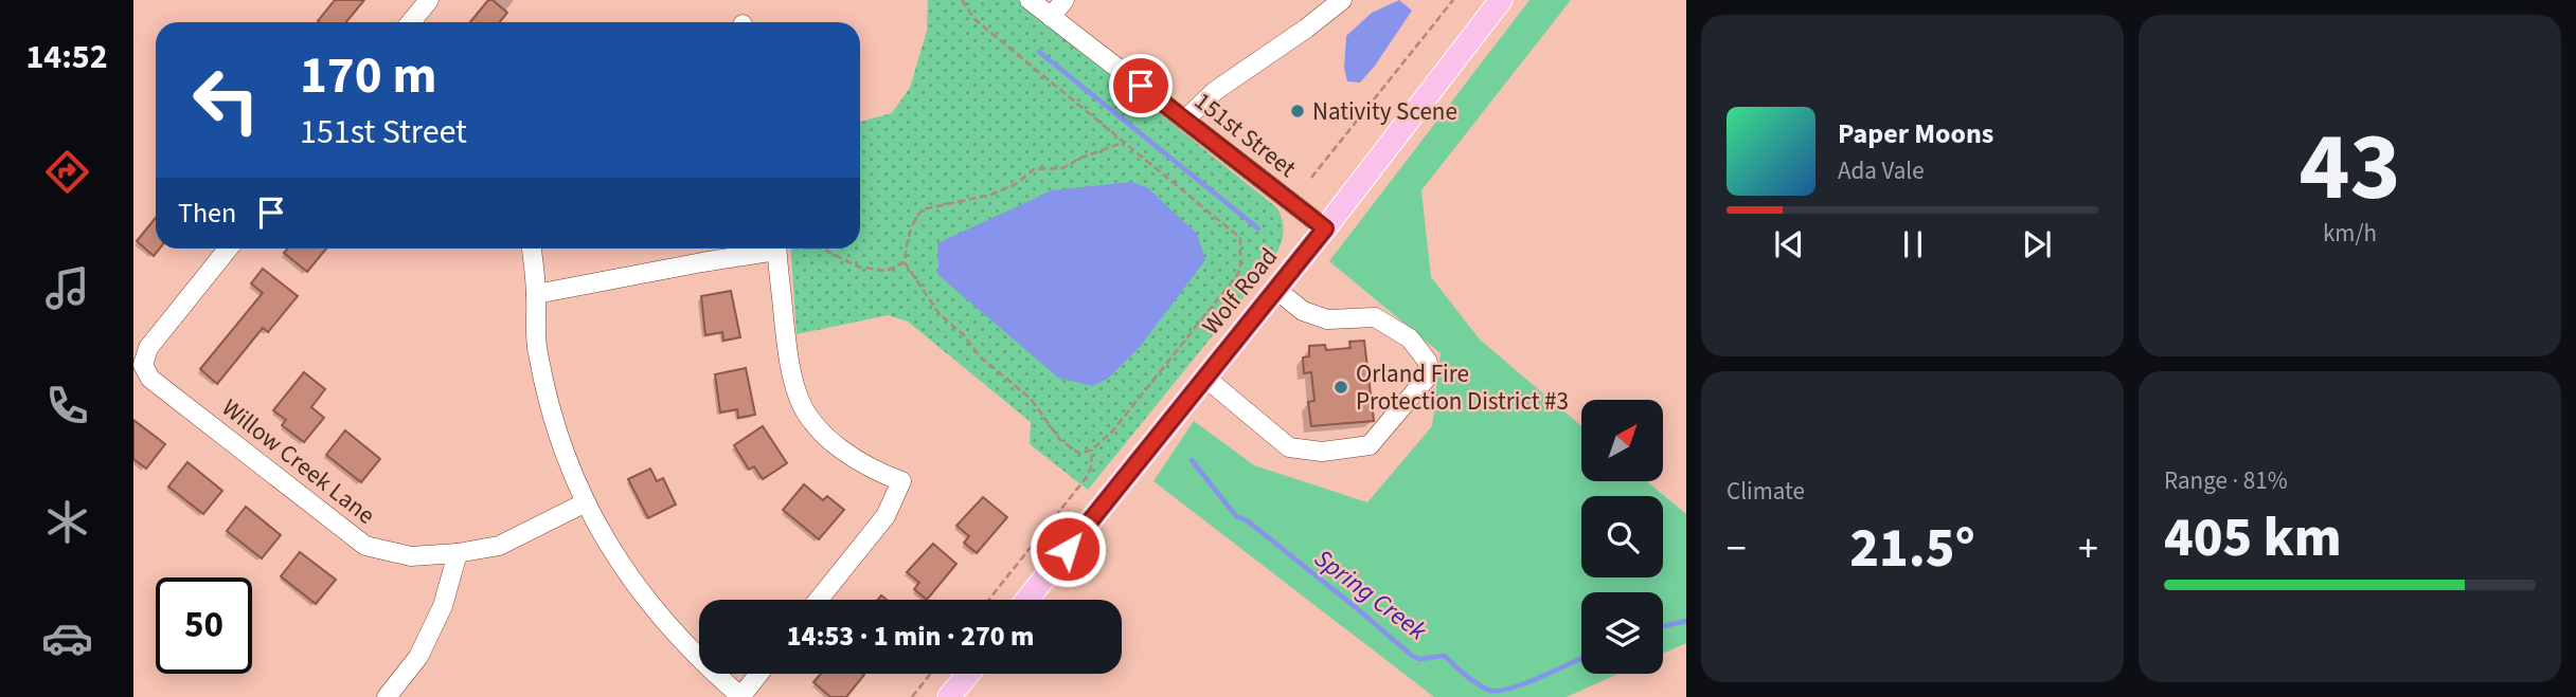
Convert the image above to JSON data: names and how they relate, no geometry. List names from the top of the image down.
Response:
{
  "streets": {
    "main road": ["Wolf Road"],
    "street": ["151st Street", "Willow Creek Lane"]
  },
  "crossings": [
    ["151st Street", "Wolf Road"]
  ],
  "water": ["Spring Creek"],
  "places": ["Nativity Scene", "Orland Fire Protection District #3"],
  "north": "top right",
  "page": {
    "tabs": "14:52",
    "tile": [
      ["43", "km/h"],
      "Climate",
      ["Range · 81%", "405 km"]
    ],
    "turn": ["170 m", "151st Street"],
    "song": ["Paper Moons", "Ada Vale"],
    "then": "Then",
    "heat": ["−", "21.5°", "+"],
    "limit": "50",
    "trip": "14:53 · 1 min · 270 m"
  }
}
